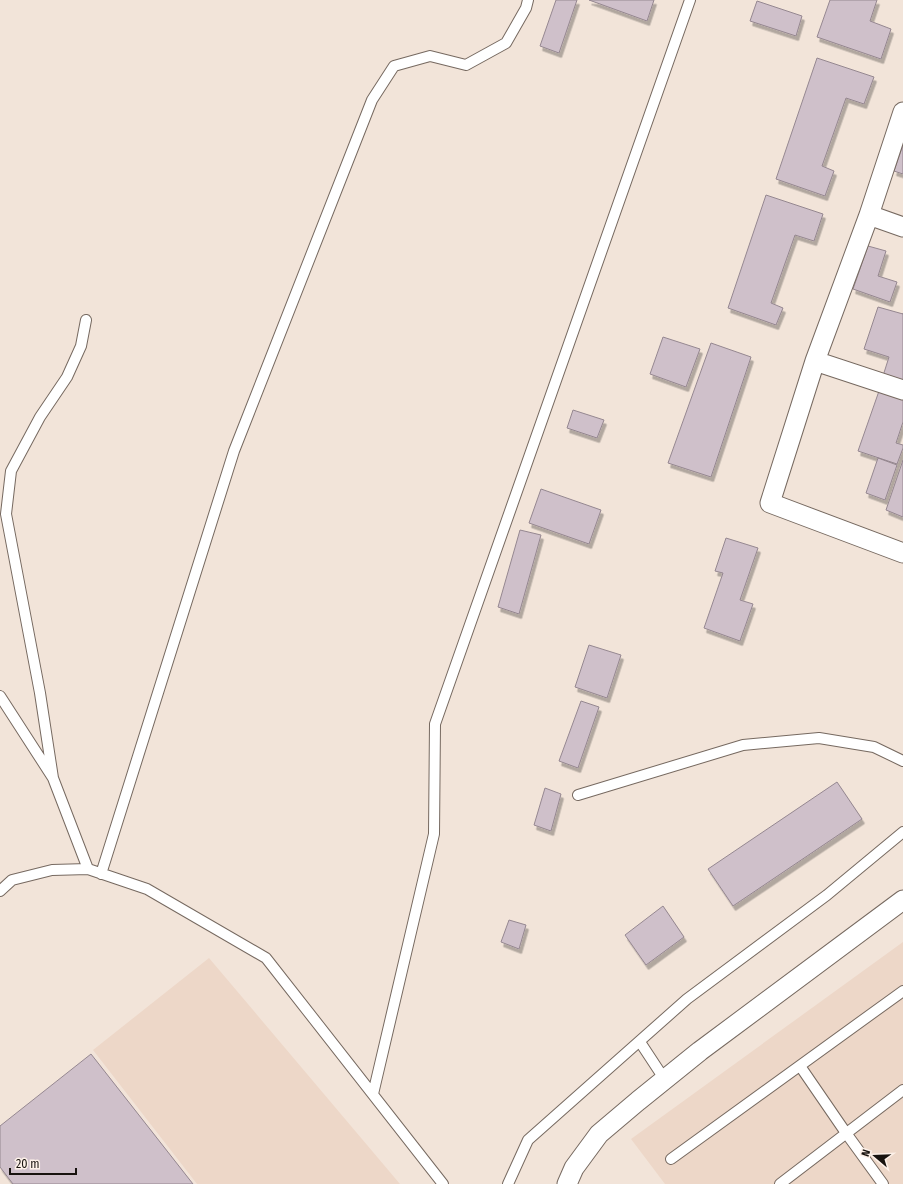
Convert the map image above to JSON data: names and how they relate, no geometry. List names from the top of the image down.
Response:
{
  "scale_bar": "20 m",
  "north": "left"
}
